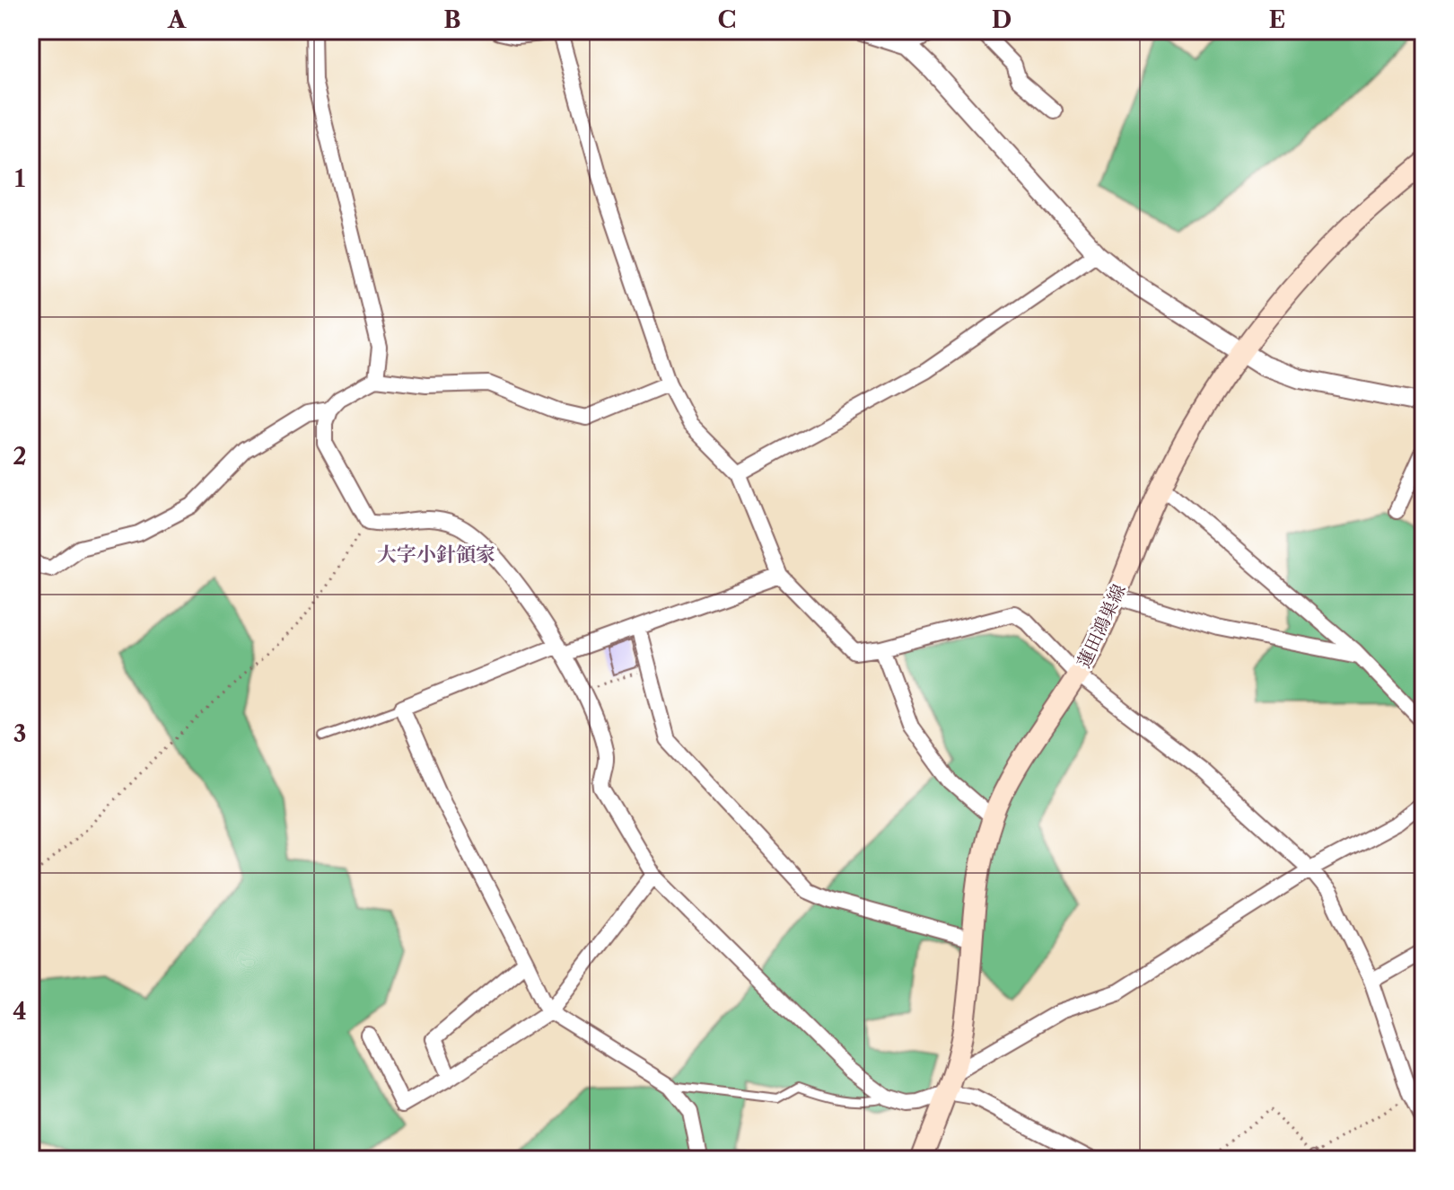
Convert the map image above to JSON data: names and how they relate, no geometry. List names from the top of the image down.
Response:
{
  "streets": {
    "main road": ["蓮田鴻巣線"]
  },
  "districts": ["大字小針領家"],
  "grid": {
    "columns": [
      "A",
      "B",
      "C",
      "D",
      "E"
    ],
    "rows": [
      "1",
      "2",
      "3",
      "4"
    ]
  }
}
